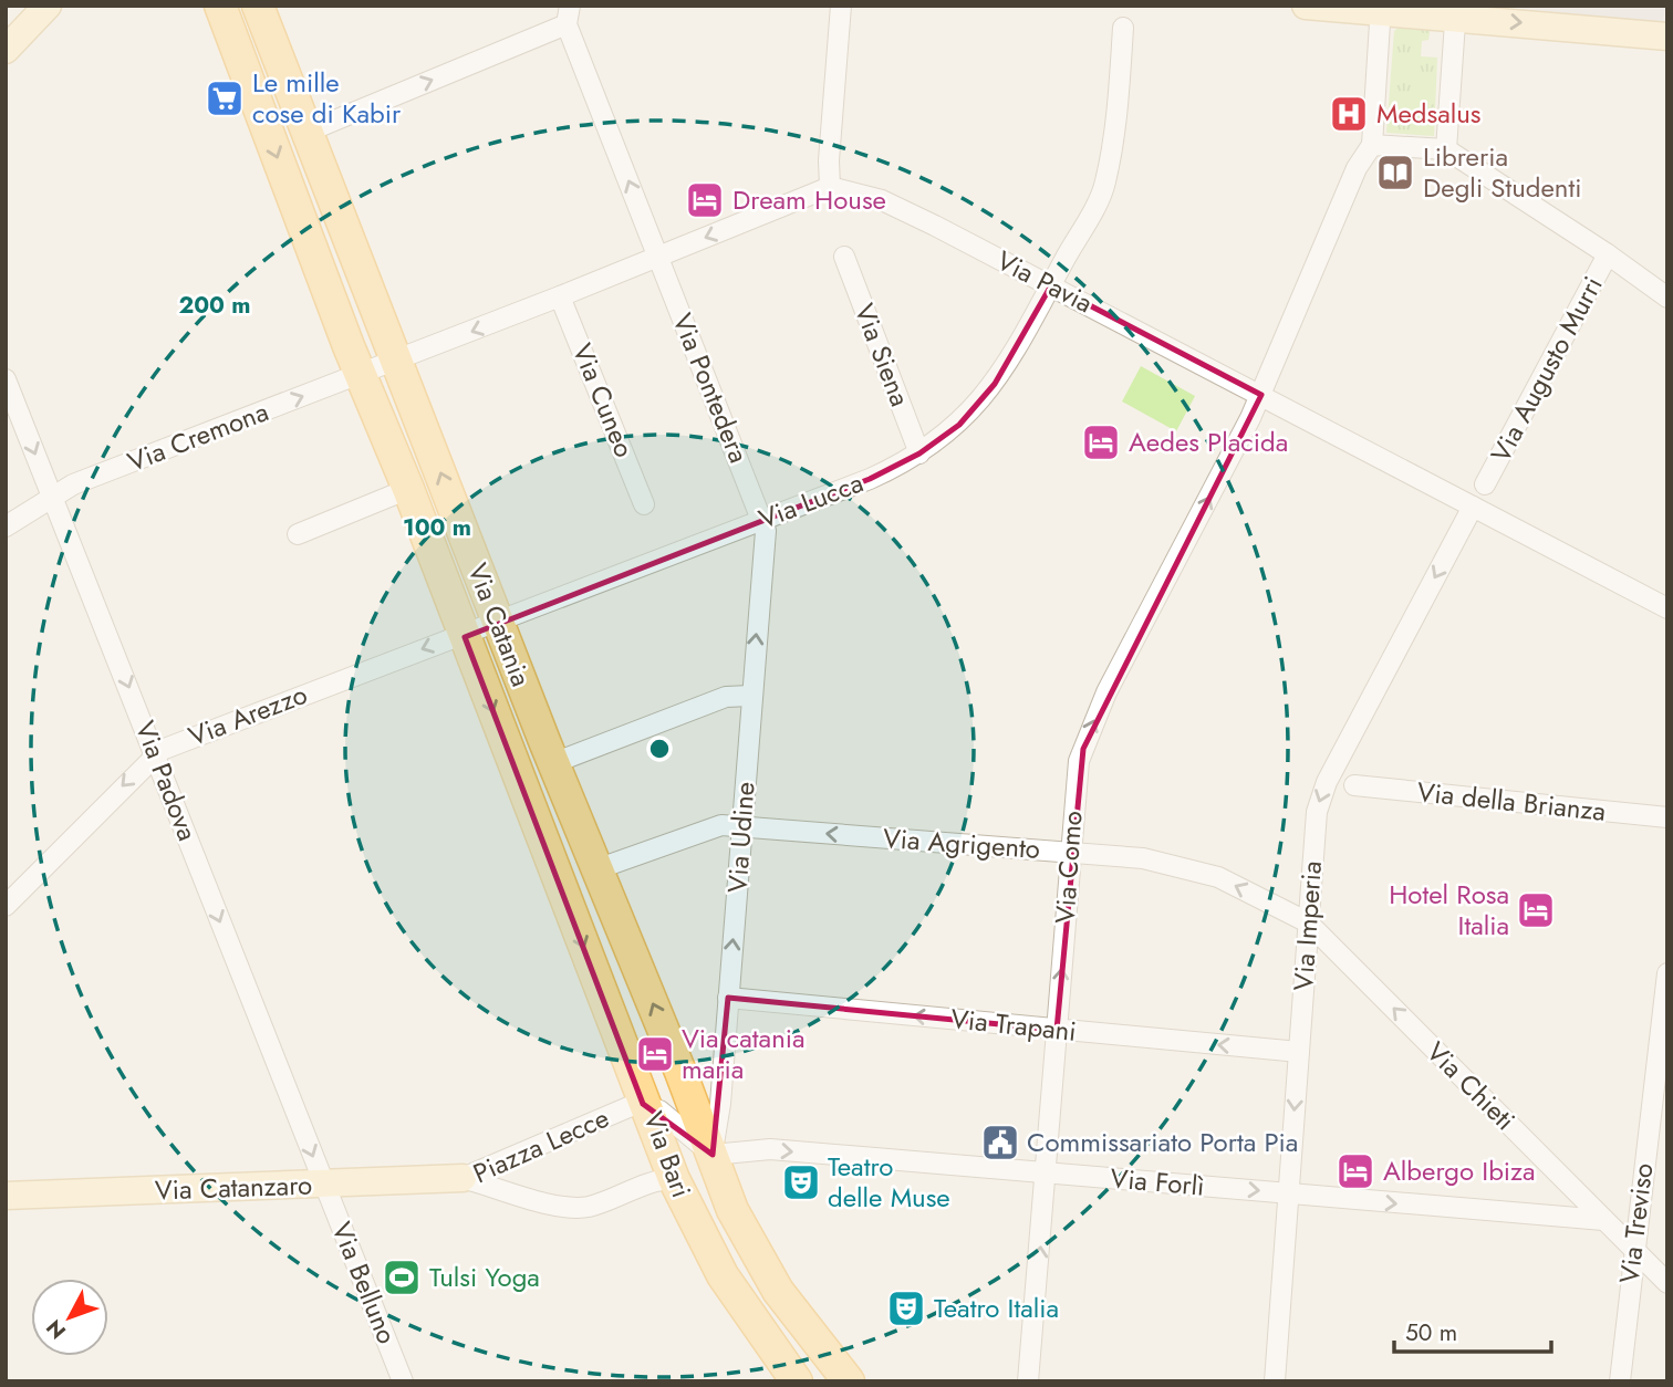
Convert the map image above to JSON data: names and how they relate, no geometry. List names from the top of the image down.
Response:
{
  "streets": {
    "main road": ["Via Catania", "Via Bari"],
    "street": [
      "Via Pavia",
      "Via Siena",
      "Via Augusto Murri",
      "Via Pontedera",
      "Via Cuneo",
      "Via Cremona",
      "Via Lucca",
      "Via Arezzo",
      "Via Padova",
      "Via della Brianza",
      "Via Udine",
      "Via Agrigento",
      "Via Como",
      "Via Imperia",
      "Via Trapani",
      "Via Chieti",
      "Piazza Lecce",
      "Via Forlì",
      "Via Catanzaro",
      "Via Treviso",
      "Via Belluno"
    ]
  },
  "crossings": [
    ["Via Pavia", "Via Lucca"],
    ["Via Pavia", "Via Como"],
    ["Via Pavia", "Via Imperia"],
    ["Via Siena", "Via Lucca"],
    ["Via Pontedera", "Via Lucca"],
    ["Via Pontedera", "Via Udine"],
    ["Via Cremona", "Via Catania"],
    ["Via Cremona", "Via Padova"],
    ["Via Lucca", "Via Catania"],
    ["Via Lucca", "Via Arezzo"],
    ["Via Lucca", "Via Udine"],
    ["Via Catania", "Via Arezzo"],
    ["Via Catania", "Via Udine"],
    ["Via Catania", "Via Agrigento"],
    ["Via Catania", "Piazza Lecce"],
    ["Via Catania", "Via Bari"],
    ["Via Catania", "Via Forlì"],
    ["Via Arezzo", "Via Padova"],
    ["Via Padova", "Via Catanzaro"],
    ["Via Padova", "Via Belluno"],
    ["Via Udine", "Via Agrigento"],
    ["Via Udine", "Via Trapani"],
    ["Via Udine", "Via Bari"],
    ["Via Udine", "Via Forlì"],
    ["Via Agrigento", "Via Como"],
    ["Via Agrigento", "Via Imperia"],
    ["Via Agrigento", "Via Chieti"],
    ["Via Como", "Via Trapani"],
    ["Via Como", "Via Forlì"],
    ["Via Imperia", "Via Trapani"],
    ["Via Imperia", "Via Chieti"],
    ["Via Imperia", "Via Forlì"],
    ["Via Chieti", "Via Forlì"],
    ["Via Chieti", "Via Treviso"],
    ["Piazza Lecce", "Via Bari"],
    ["Piazza Lecce", "Via Catanzaro"],
    ["Via Bari", "Via Forlì"],
    ["Via Catanzaro", "Via Belluno"]
  ],
  "one_way": [
    "Via Pontedera",
    "Via Arezzo",
    "Via Padova",
    "Via Udine",
    "Via Agrigento",
    "Via Como",
    "Via Imperia",
    "Via Trapani",
    "Via Chieti",
    "Via Forlì"
  ],
  "places": {
    "supermarket": ["Le mille cose di Kabir"],
    "hospital": ["Medsalus"],
    "library": ["Libreria Degli Studenti"],
    "hotel": [
      "Dream House",
      "Aedes Placida",
      "Hotel Rosa Italia",
      "Via catania maria",
      "Albergo Ibiza"
    ],
    "public building": ["Commissariato Porta Pia"],
    "theatre": ["Teatro delle Muse", "Teatro Italia"],
    "sports": ["Tulsi Yoga"]
  },
  "scale_bar": "50 m",
  "north": "bottom left",
  "rings": ["200 m", "100 m"]
}
